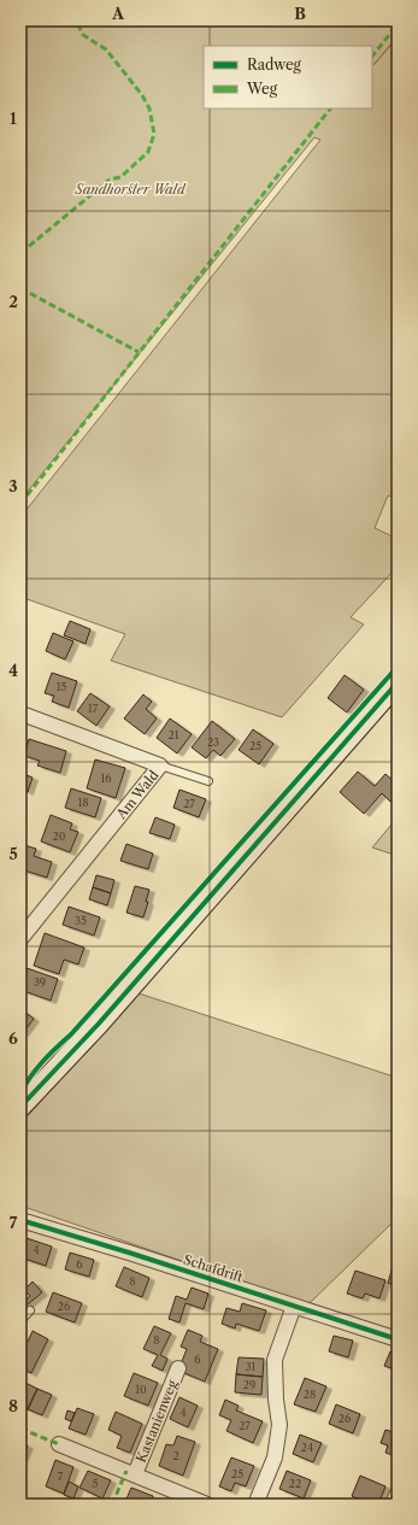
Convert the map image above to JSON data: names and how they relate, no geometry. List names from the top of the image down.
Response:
{
  "streets": {
    "street": ["Am Wald", "Schafdrift", "Kastanienweg"]
  },
  "parks": ["Sandhorster Wald"],
  "house_numbers": [
    "15",
    "17",
    "21",
    "23",
    "25",
    "16",
    "18",
    "27",
    "20",
    "35",
    "39",
    "4",
    "6",
    "8",
    "26",
    "8",
    "6",
    "31",
    "29",
    "10",
    "28",
    "4",
    "26",
    "27",
    "24",
    "2",
    "25",
    "7",
    "5",
    "22"
  ],
  "legend": ["Radweg", "Weg"],
  "grid": {
    "columns": ["A", "B"],
    "rows": [
      "1",
      "2",
      "3",
      "4",
      "5",
      "6",
      "7",
      "8"
    ]
  }
}
